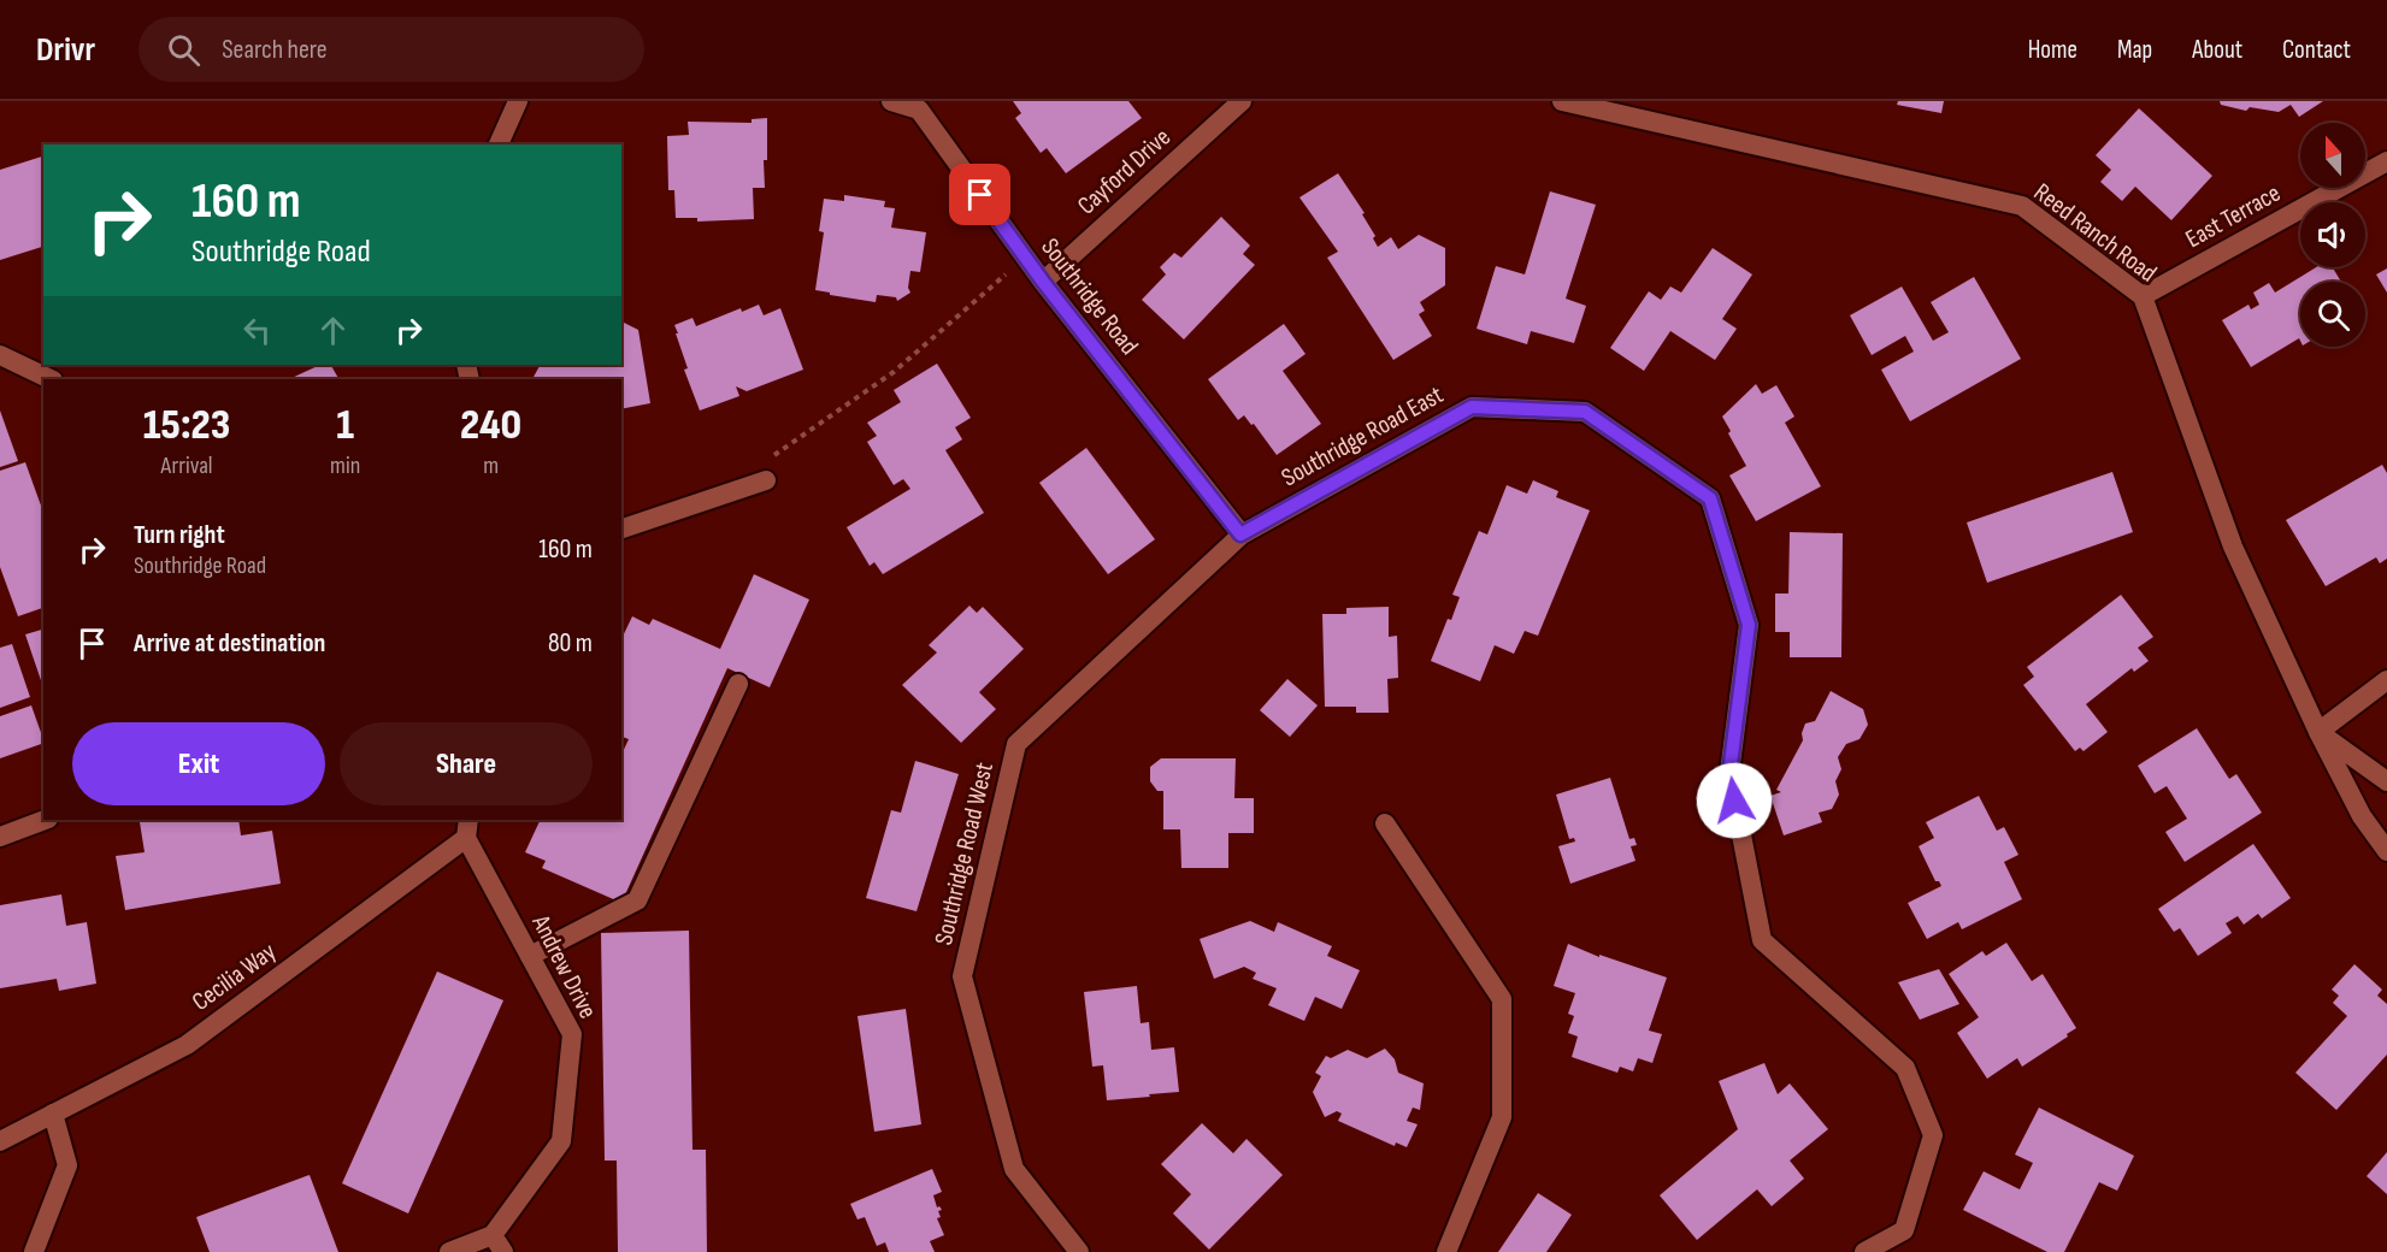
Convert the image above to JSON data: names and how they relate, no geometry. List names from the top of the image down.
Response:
{
  "streets": {
    "street": [
      "Cayford Drive",
      "East Terrace",
      "Reed Ranch Road",
      "Southridge Road",
      "Southridge Road East",
      "Southridge Road West",
      "Andrew Drive",
      "Cecilia Way"
    ]
  },
  "crossings": [
    ["Cayford Drive", "Southridge Road"],
    ["East Terrace", "Reed Ranch Road"],
    ["Southridge Road", "Southridge Road East"],
    ["Southridge Road", "Southridge Road West"],
    ["Southridge Road East", "Southridge Road West"],
    ["Andrew Drive", "Cecilia Way"]
  ],
  "north": "top",
  "page": {
    "header": "Drivr",
    "search": "Search here",
    "nav": [
      "Home",
      "Map",
      "About",
      "Contact"
    ],
    "turn": ["160 m", "Southridge Road"],
    "eta": [
      "15:23",
      "Arrival",
      "1",
      "min",
      "240",
      "m"
    ],
    "list": [
      {
        "name": "Turn right",
        "note": "Southridge Road",
        "value": "160 m"
      },
      {
        "name": "Arrive at destination",
        "value": "80 m"
      }
    ],
    "buttons": ["Exit", "Share"]
  }
}
